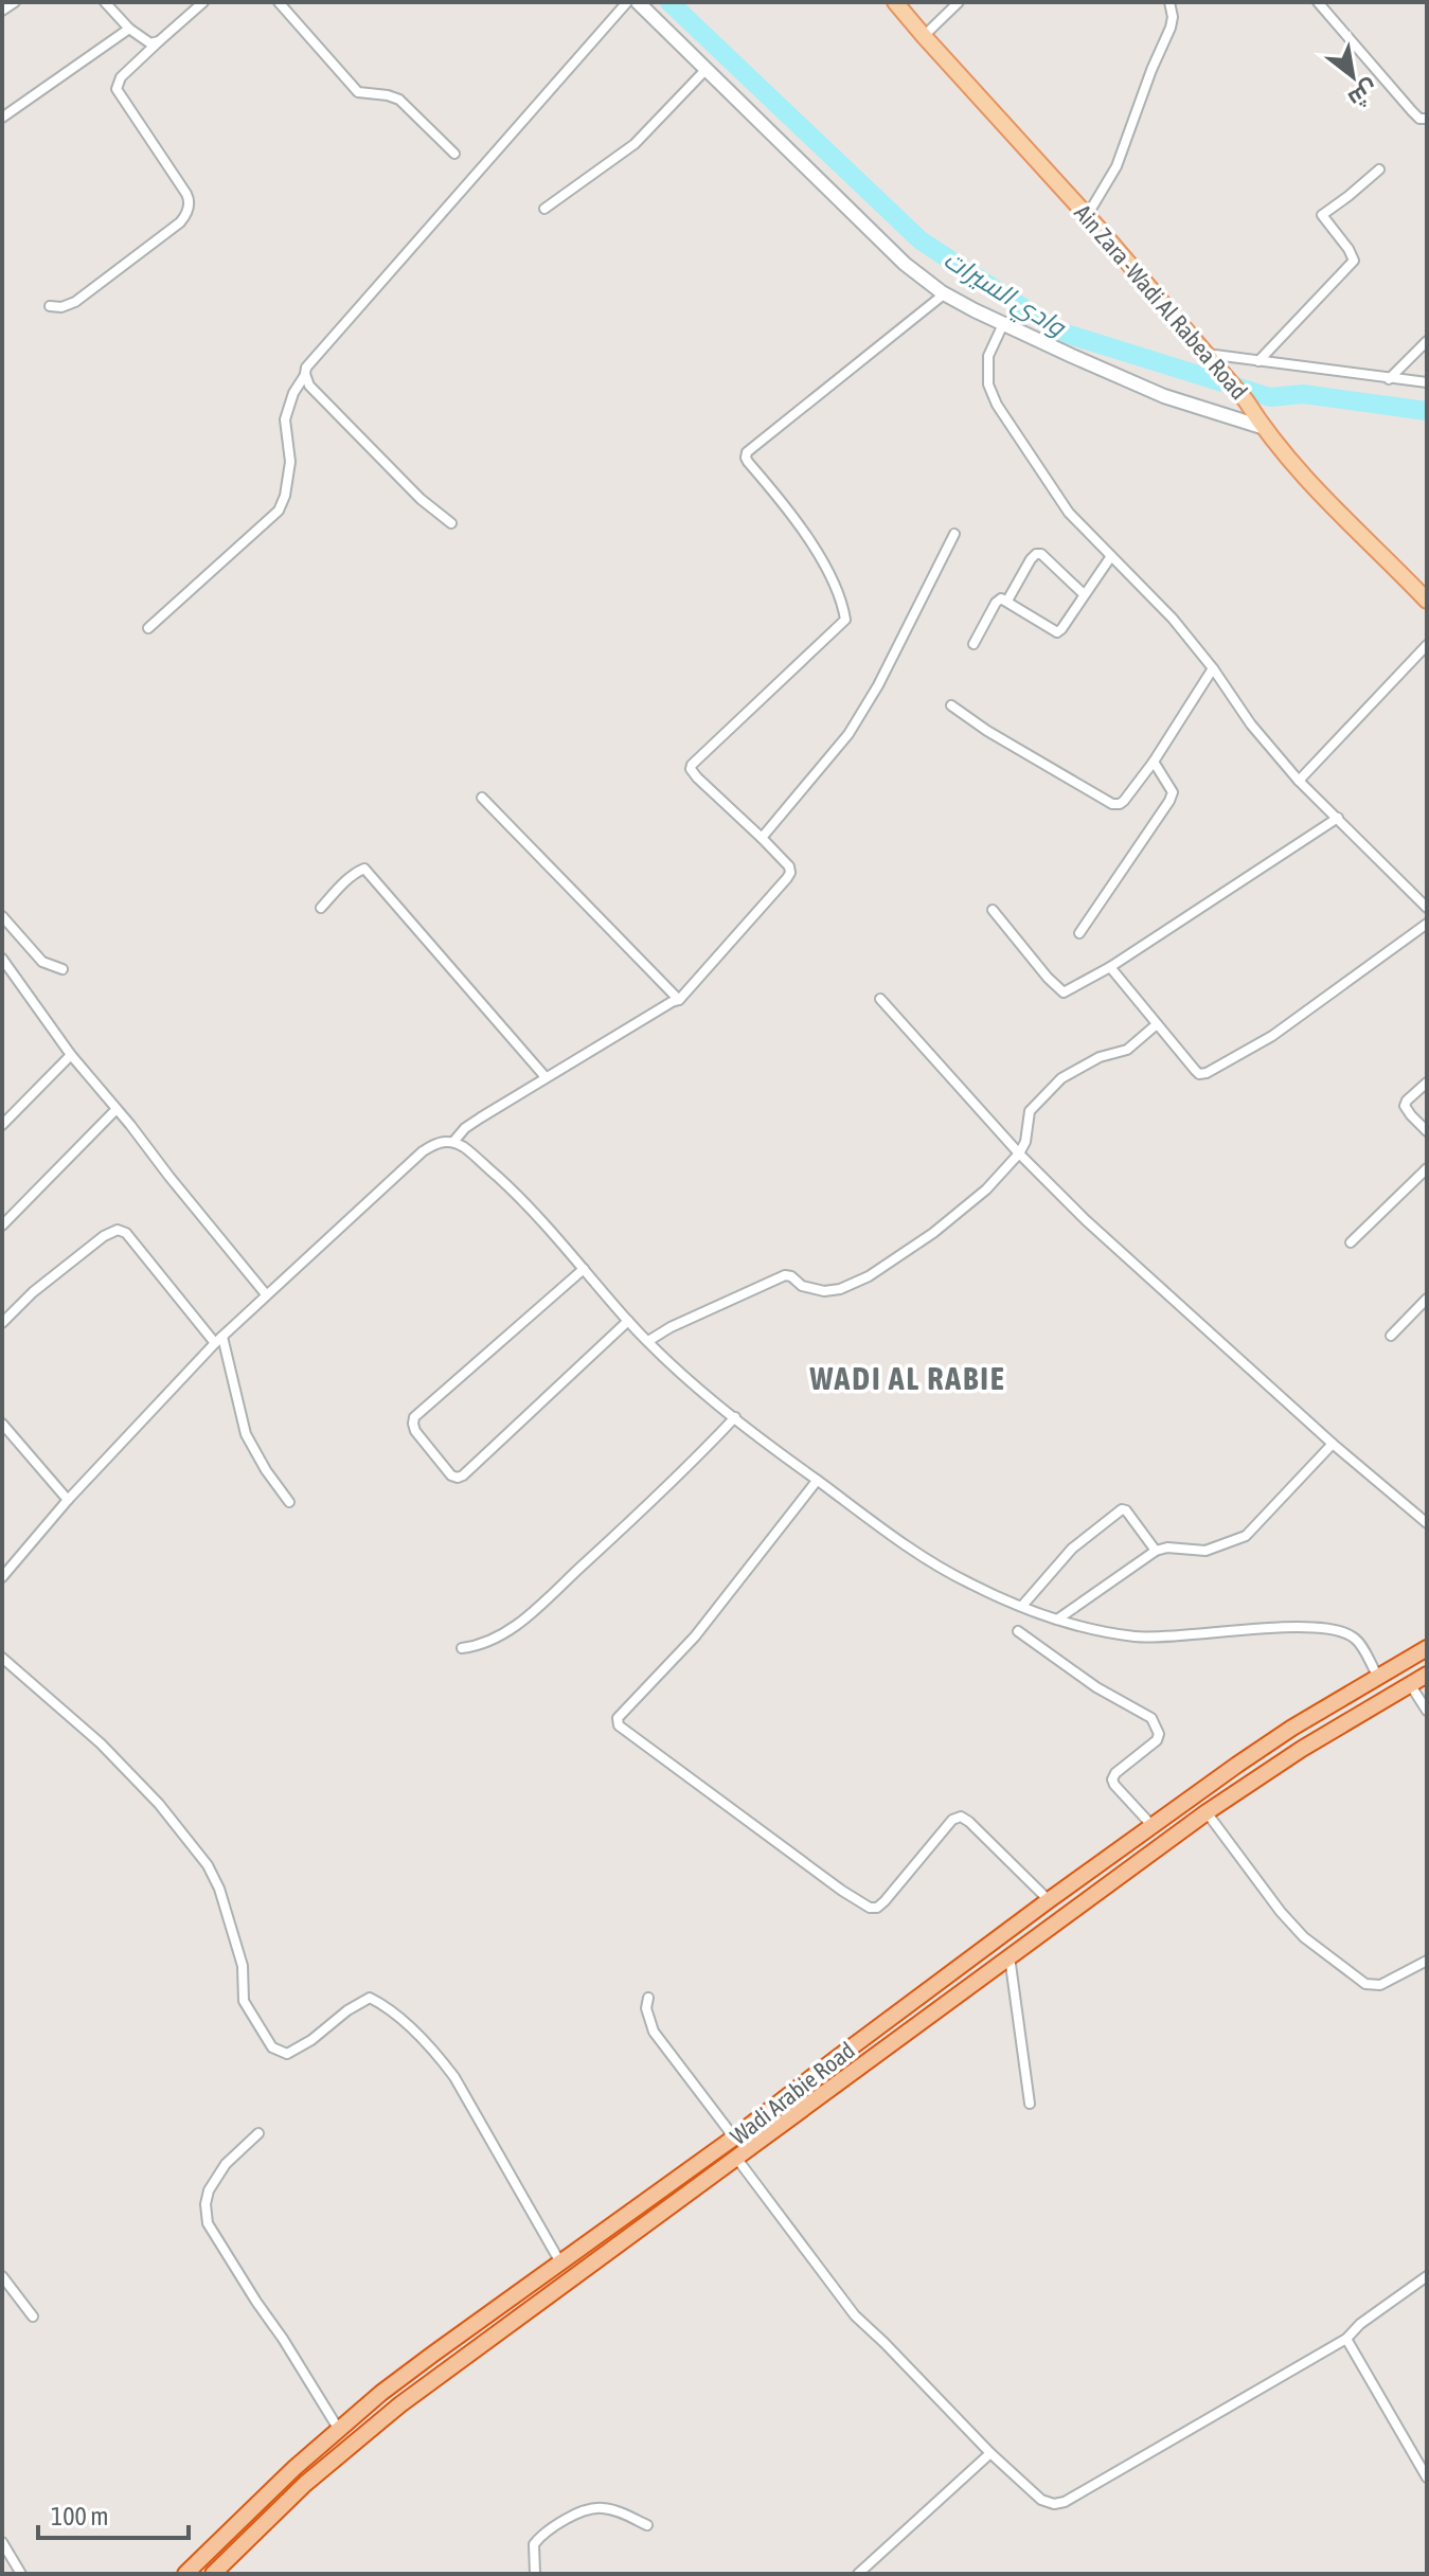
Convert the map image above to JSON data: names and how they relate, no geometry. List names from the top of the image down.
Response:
{
  "streets": {
    "highway": ["Wadi Arabie Road"],
    "main road": ["Ain Zara -Wadi Al Rabea Road"]
  },
  "districts": ["WADI AL RABIE"],
  "water": ["وادي السيرات"],
  "scale_bar": "100 m",
  "north": "bottom right"
}
